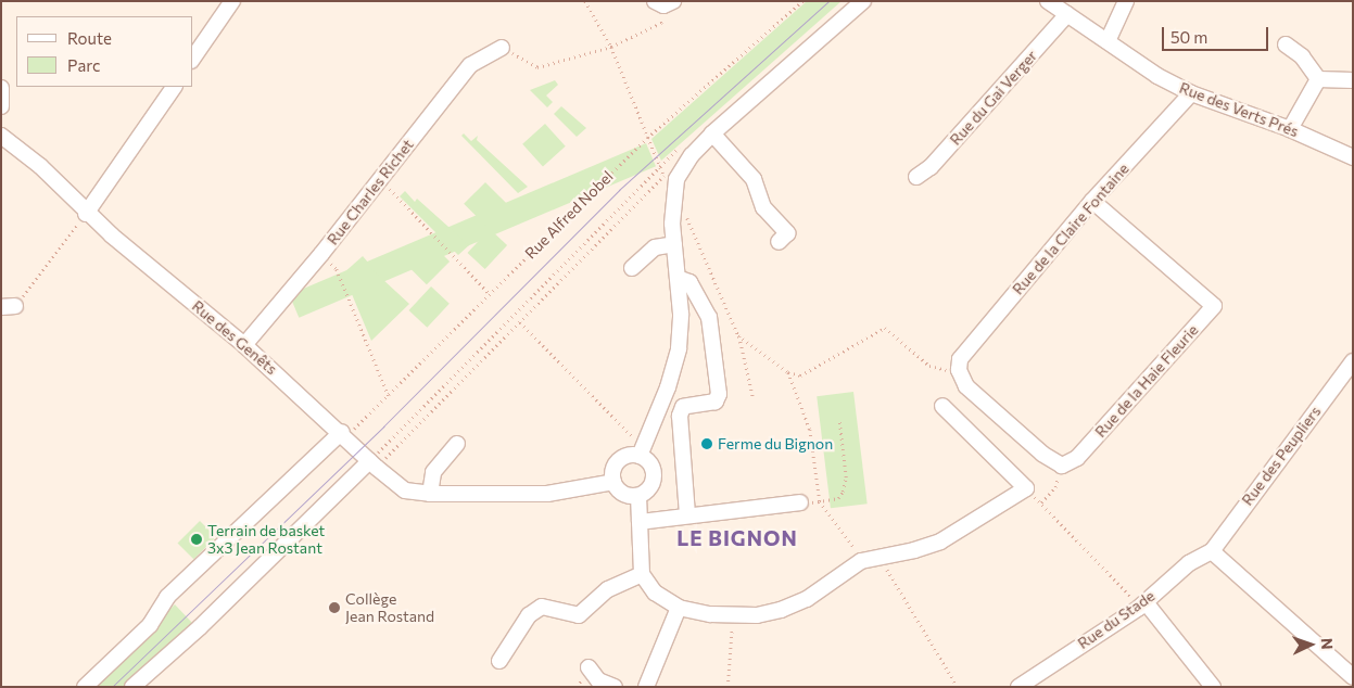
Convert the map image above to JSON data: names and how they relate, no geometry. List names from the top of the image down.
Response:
{
  "streets": {
    "street": [
      "Rue du Gai Verger",
      "Rue des Verts Prés",
      "Rue Charles Richet",
      "Rue de la Claire Fontaine",
      "Rue des Genêts",
      "Rue de la Haie Fleurie",
      "Rue des Peupliers",
      "Rue du Stade"
    ],
    "path": ["Rue Alfred Nobel"]
  },
  "crossings": [
    ["Rue du Gai Verger", "Rue des Verts Prés"],
    ["Rue des Verts Prés", "Rue de la Claire Fontaine"],
    ["Rue Charles Richet", "Rue des Genêts"],
    ["Rue Alfred Nobel", "Rue des Genêts"],
    ["Rue de la Claire Fontaine", "Rue de la Haie Fleurie"],
    ["Rue des Peupliers", "Rue du Stade"]
  ],
  "districts": ["LE BIGNON"],
  "places": ["Ferme du Bignon", "Terrain de basket 3x3 Jean Rostant", "Collège Jean Rostand"],
  "legend": ["Route", "Parc"],
  "scale_bar": "50 m",
  "north": "right"
}
